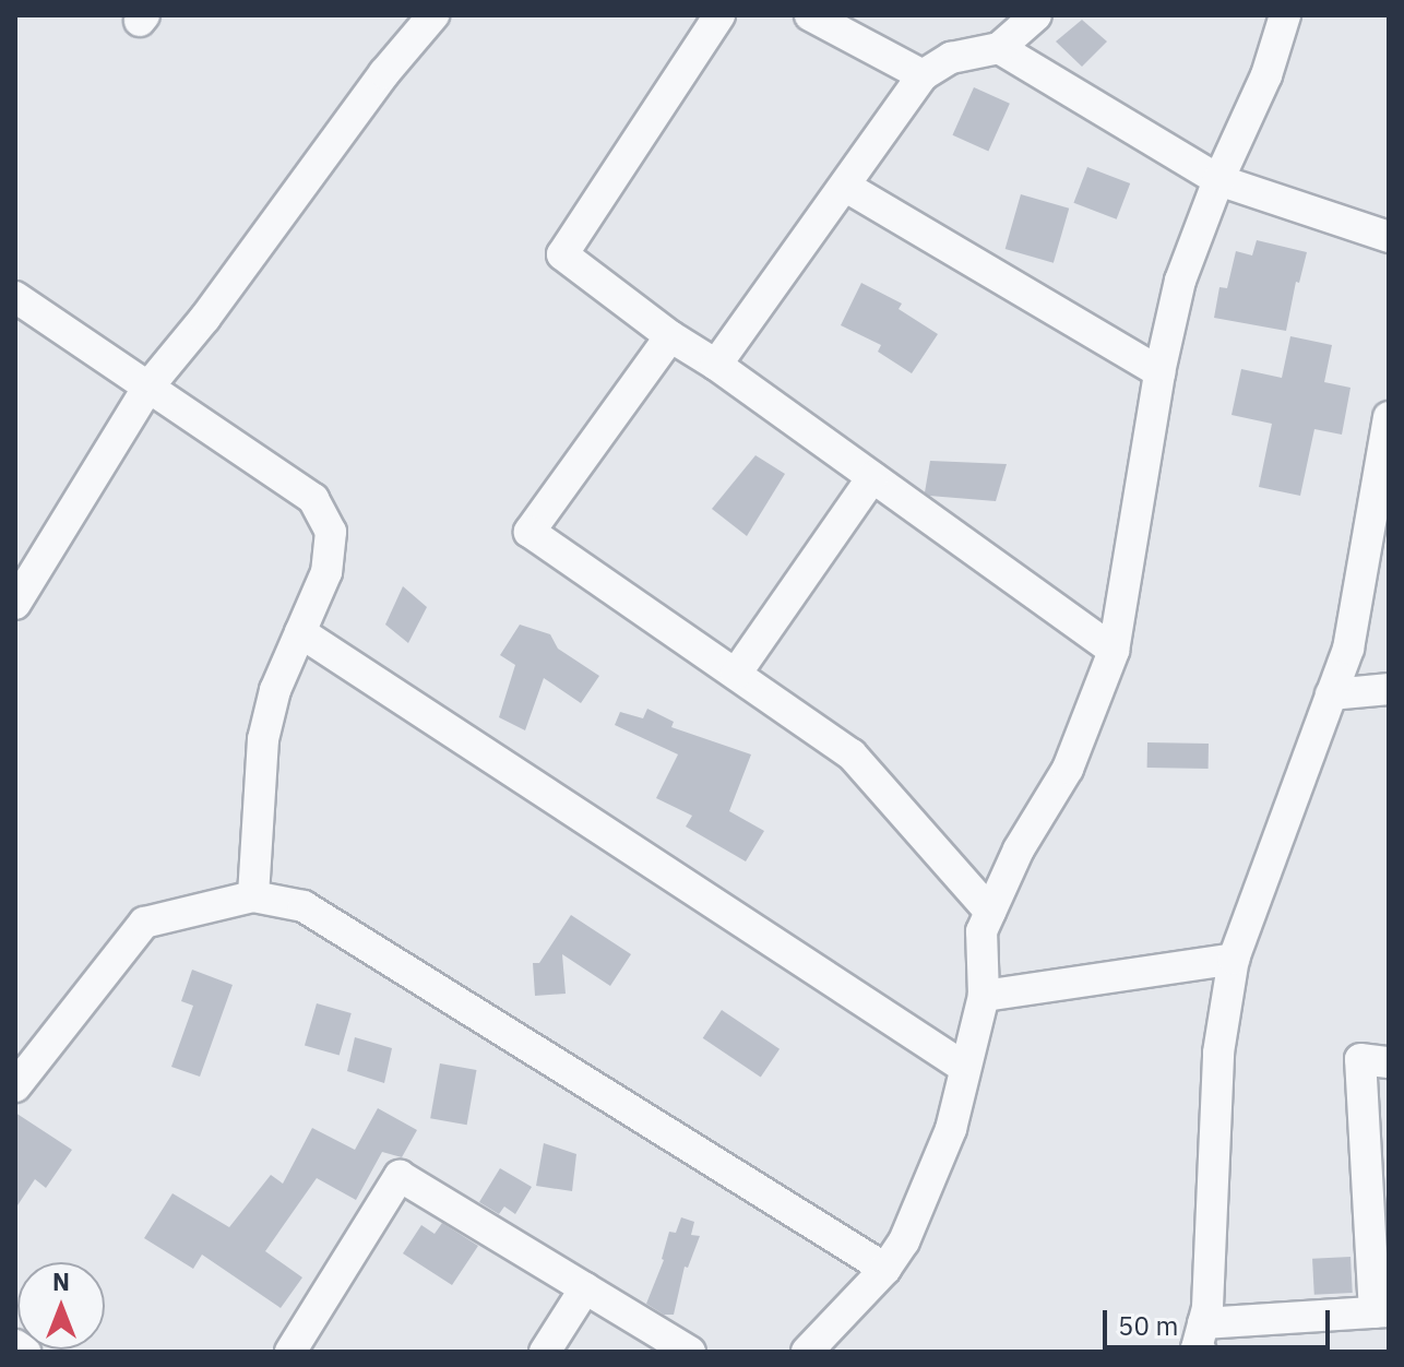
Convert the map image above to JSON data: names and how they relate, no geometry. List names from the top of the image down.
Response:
{
  "scale_bar": "50 m",
  "north": "top"
}
